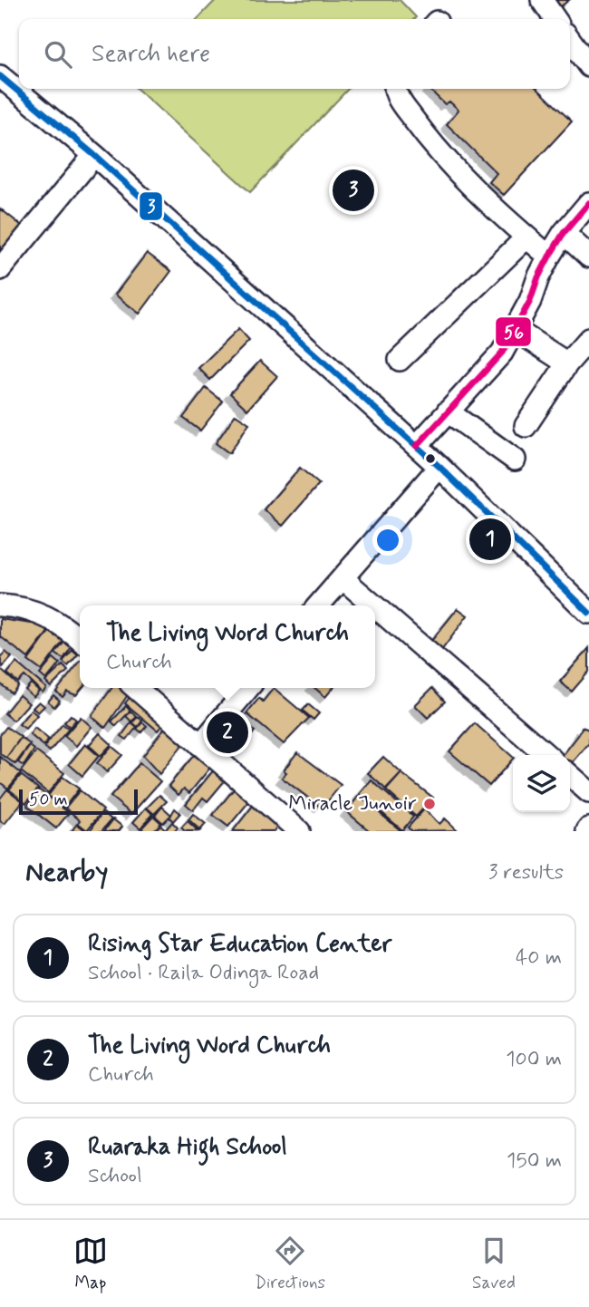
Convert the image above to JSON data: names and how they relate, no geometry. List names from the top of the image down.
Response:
{
  "places": ["Miracle Junoir"],
  "lines": ["transit line 3", "transit line 56"],
  "scale_bar": "50 m",
  "page": {
    "search": "Search here",
    "pins": ["3", "1", "2"],
    "popup": ["The Living Word Church", "Church"],
    "scale": "50 m",
    "heading": ["Nearby", "3 results"],
    "list": [
      {
        "mark": "1",
        "name": "Rising Star Education Center",
        "note": "School · Raila Odinga Road",
        "value": "40 m"
      },
      {
        "mark": "2",
        "name": "The Living Word Church",
        "note": "Church",
        "value": "100 m"
      },
      {
        "mark": "3",
        "name": "Ruaraka High School",
        "note": "School",
        "value": "150 m"
      }
    ],
    "nav": ["Map", "Directions", "Saved"]
  }
}
